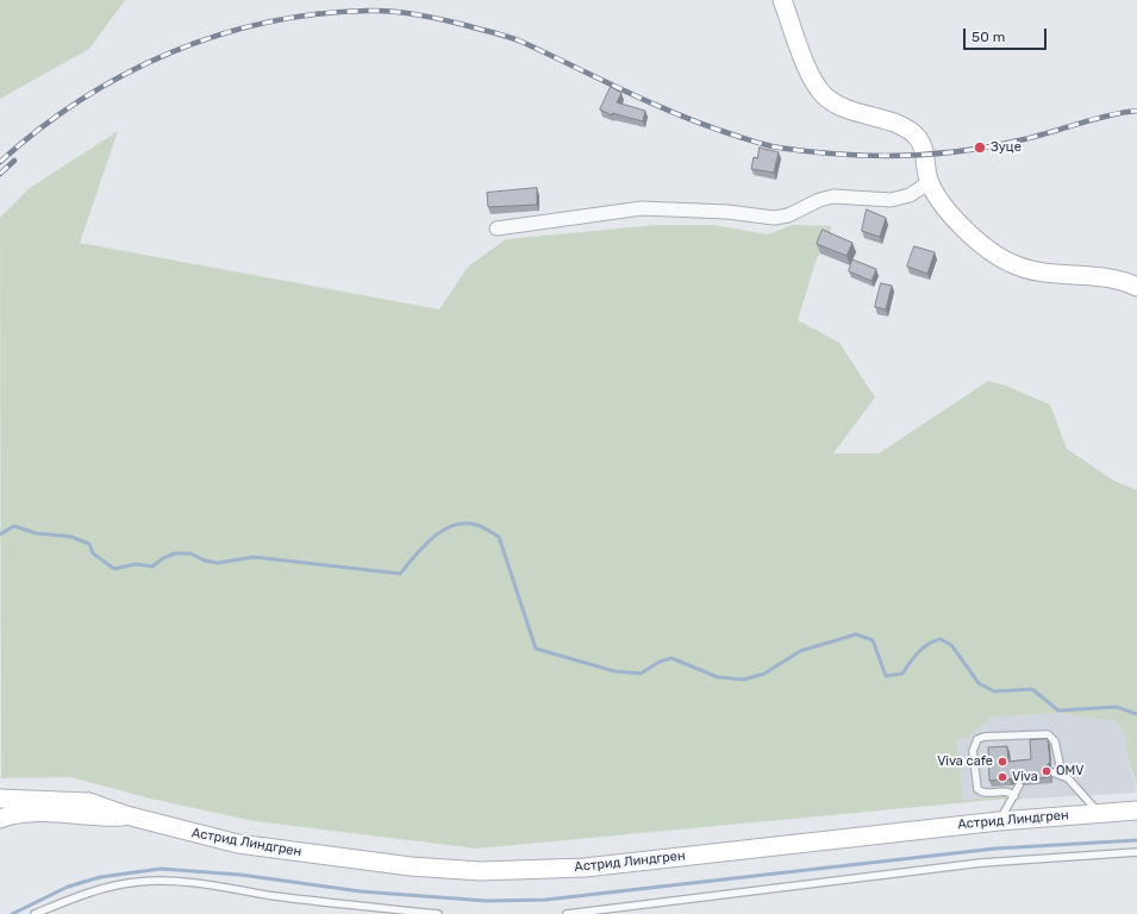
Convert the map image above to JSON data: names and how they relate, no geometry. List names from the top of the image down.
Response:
{
  "streets": {
    "street": ["Астрид Линдгрен"]
  },
  "places": [
    "Зуце",
    "Viva cafe",
    "OMV",
    "Viva"
  ],
  "scale_bar": "50 m"
}
